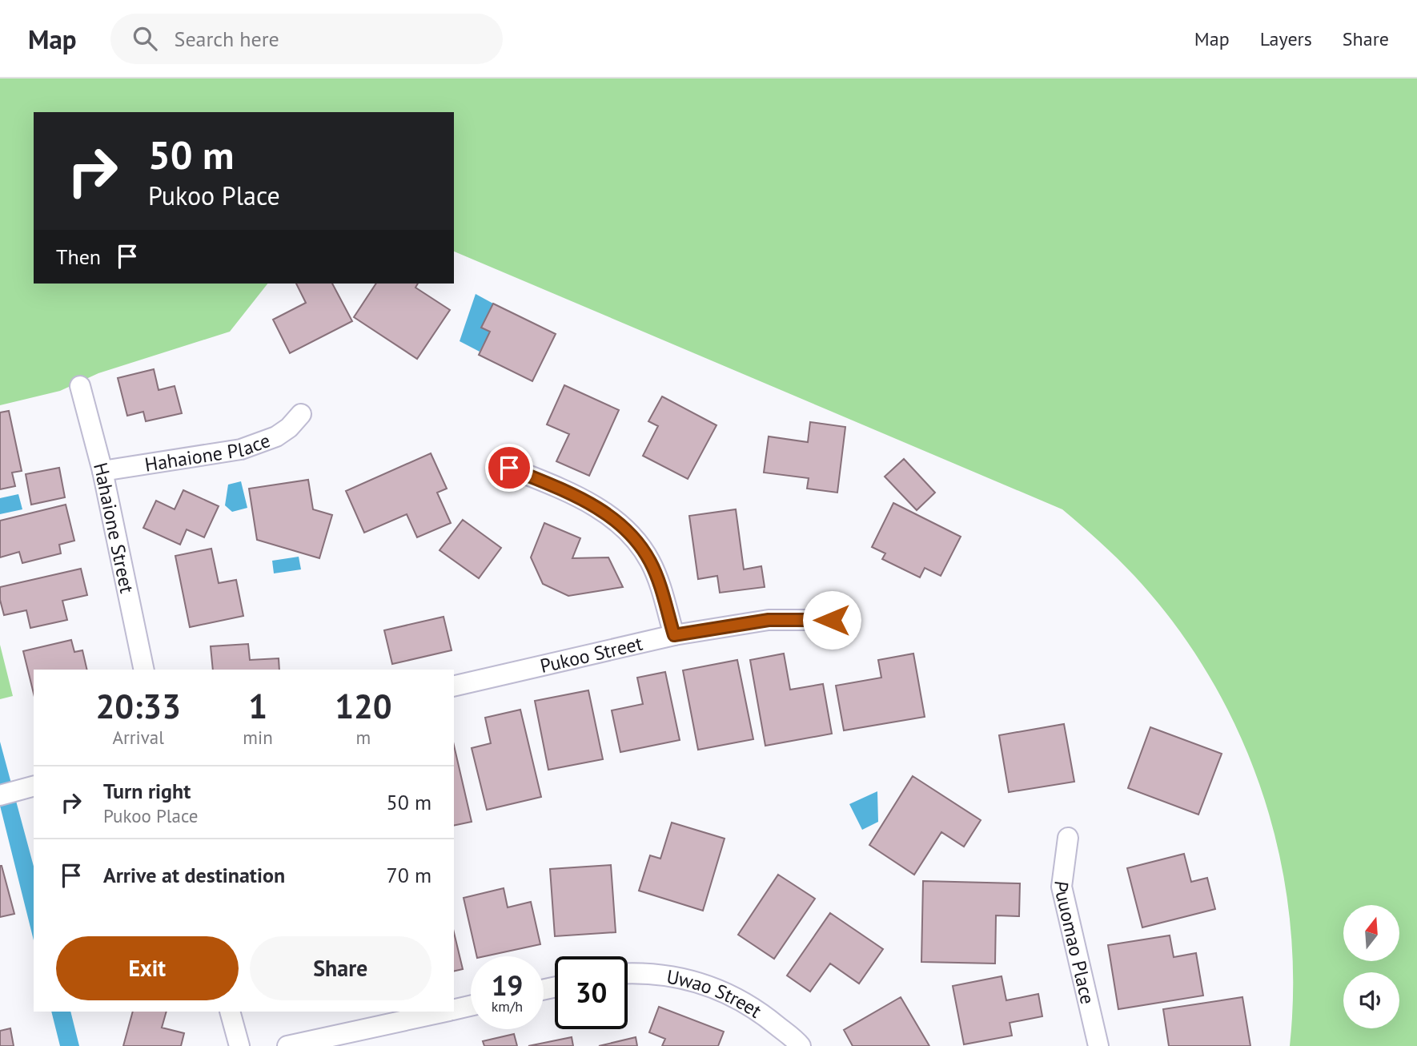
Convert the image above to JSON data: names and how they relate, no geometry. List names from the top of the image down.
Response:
{
  "streets": {
    "street": [
      "Hahaione Place",
      "Hahaione Street",
      "Pukoo Street",
      "Puuomao Place",
      "Uwao Street"
    ]
  },
  "crossings": [
    ["Hahaione Place", "Hahaione Street"]
  ],
  "north": "top",
  "page": {
    "header": "Map",
    "search": "Search here",
    "nav": ["Map", "Layers", "Share"],
    "turn": ["50 m", "Pukoo Place"],
    "then": "Then",
    "eta": [
      "20:33",
      "Arrival",
      "1",
      "min",
      "120",
      "m"
    ],
    "list": [
      {
        "name": "Turn right",
        "note": "Pukoo Place",
        "value": "50 m"
      },
      {
        "name": "Arrive at destination",
        "value": "70 m"
      }
    ],
    "buttons": ["Exit", "Share"],
    "speed": "19 km/h",
    "limit": "30"
  }
}
